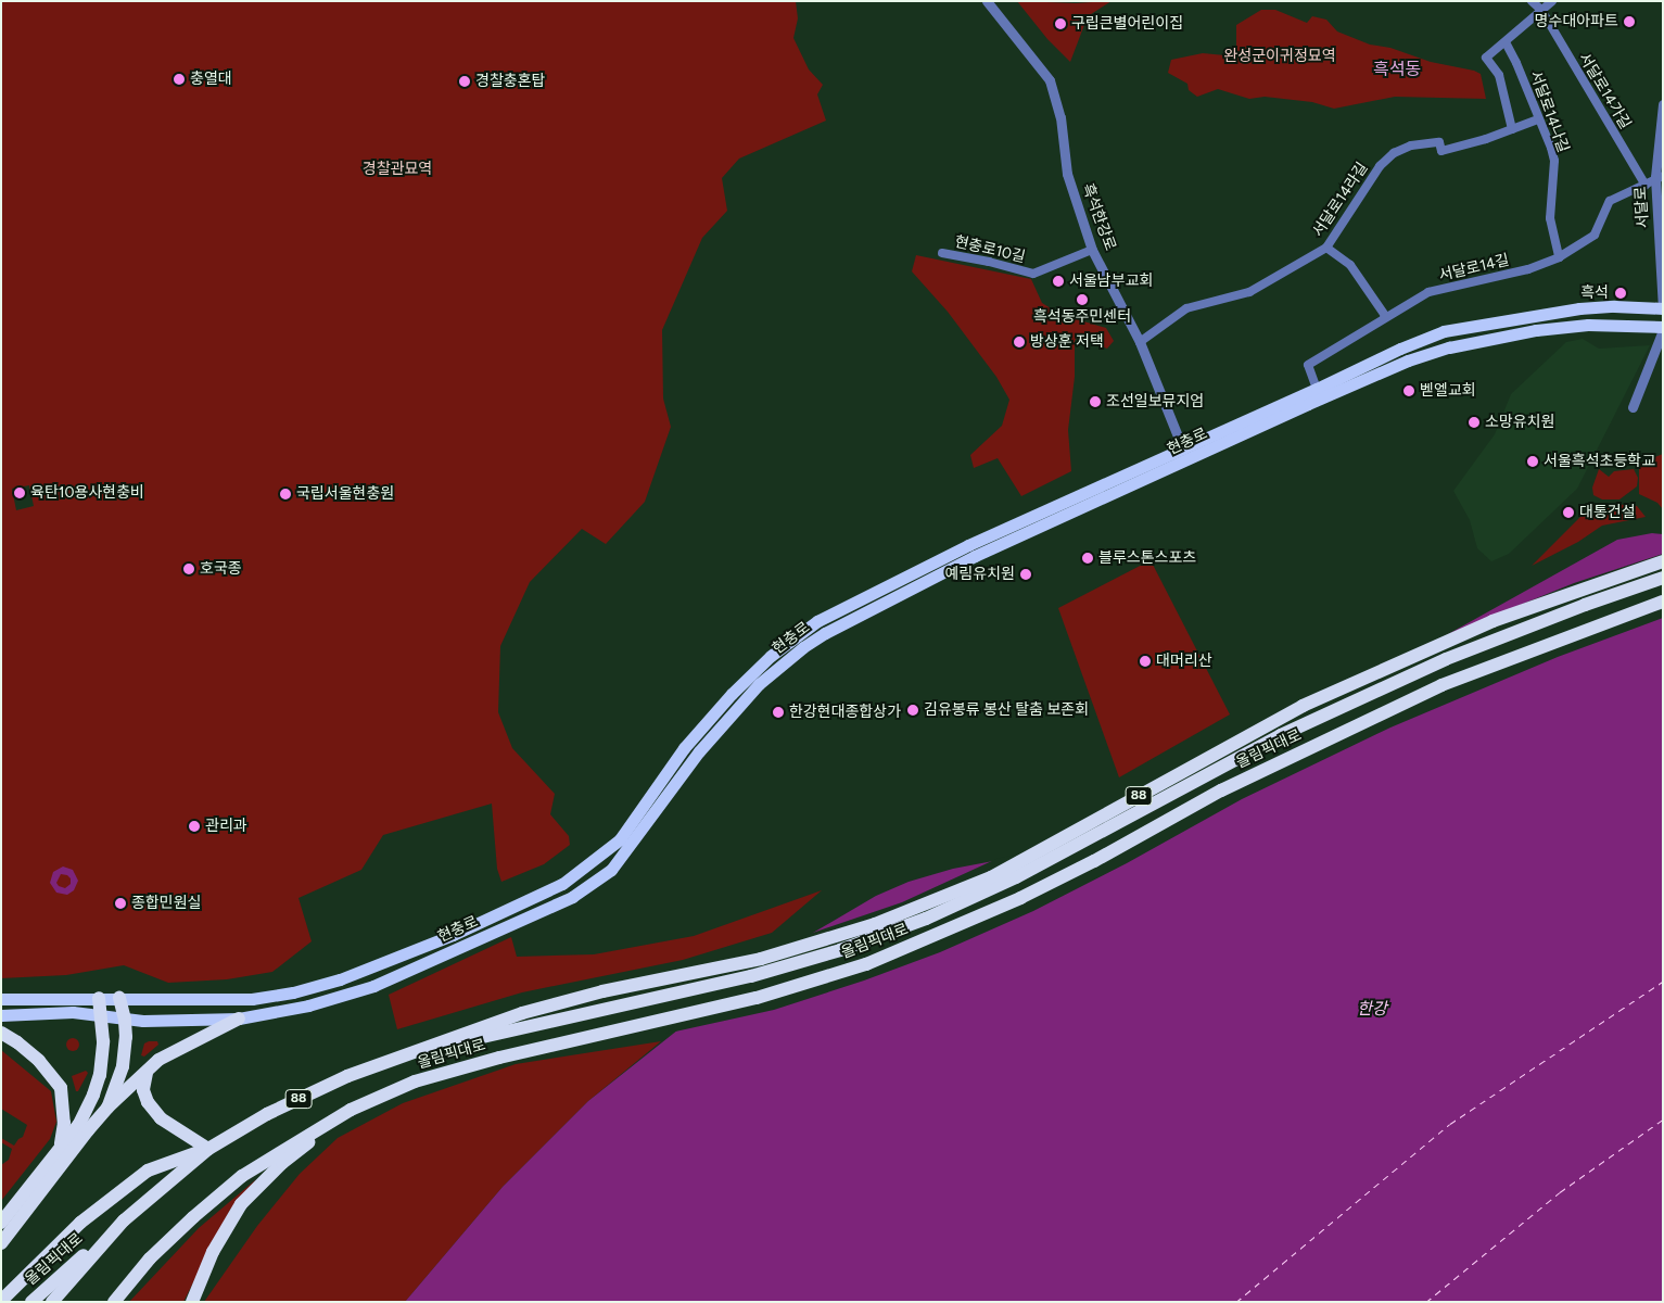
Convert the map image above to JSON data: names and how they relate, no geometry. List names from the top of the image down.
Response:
{
  "streets": {
    "highway": ["올림픽대로", "88"],
    "main road": ["현충로"],
    "street": [
      "서달로14가길",
      "서달로14나길",
      "서달로14라길",
      "서달로",
      "흑석한강로",
      "현충로10길",
      "서달로14길"
    ]
  },
  "crossings": [
    ["서달로14가길", "서달로14길"],
    ["서달로14나길", "서달로14라길"],
    ["서달로14나길", "서달로14길"],
    ["서달로14라길", "흑석한강로"],
    ["서달로", "서달로14길"],
    ["서달로", "현충로"],
    ["흑석한강로", "현충로10길"],
    ["흑석한강로", "현충로"],
    ["서달로14길", "현충로"]
  ],
  "districts": ["흑석동"],
  "water": ["한강"],
  "parks": ["완성군이귀정묘역", "경찰관묘역"],
  "places": [
    "명수대아파트",
    "구립큰별어린이집",
    "충열대",
    "경찰충혼탑",
    "서울남부교회",
    "흑석",
    "흑석동주민센터",
    "방상훈 저택",
    "벧엘교회",
    "조선일보뮤지엄",
    "소망유치원",
    "서울흑석초등학교",
    "육탄10용사현충비",
    "국립서울현충원",
    "대통건설",
    "블루스톤스포츠",
    "호국종",
    "예림유치원",
    "대머리산",
    "김유봉류 봉산 탈춤 보존회",
    "한강현대종합상가",
    "관리과",
    "종합민원실"
  ]
}
